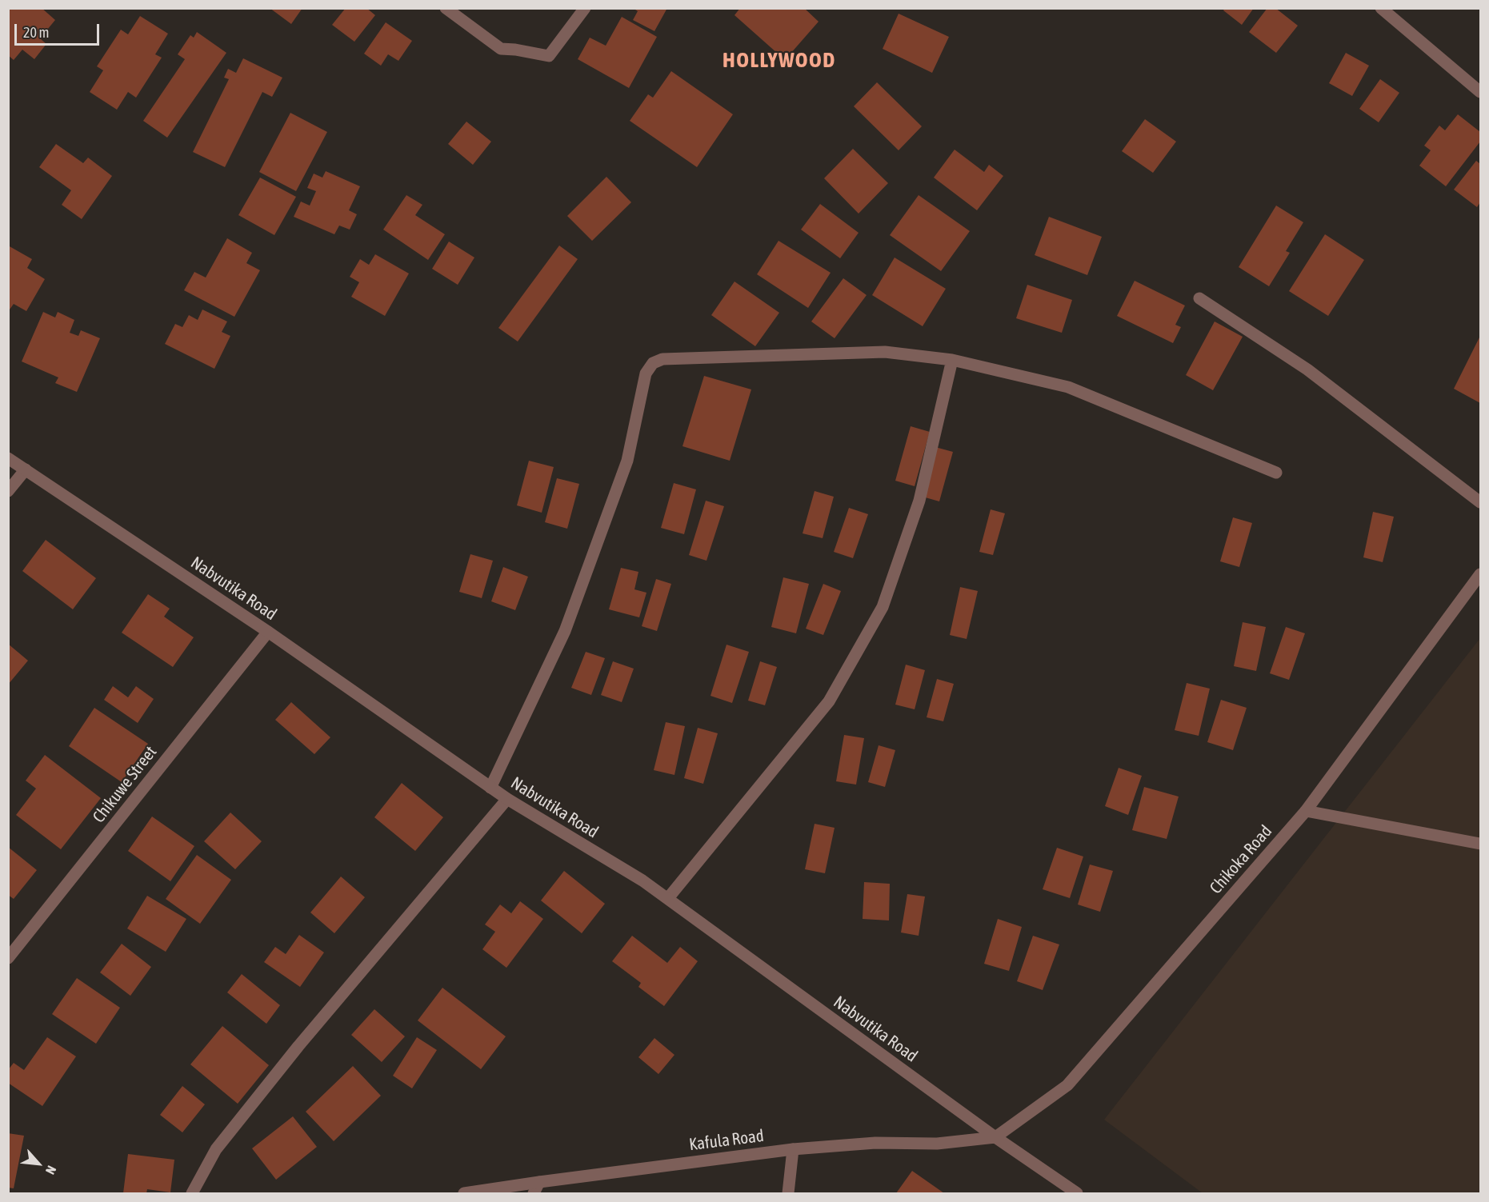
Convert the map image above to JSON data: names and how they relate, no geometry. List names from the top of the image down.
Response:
{
  "streets": {
    "street": [
      "Nabvutika Road",
      "Chikuwe Street",
      "Chikoka Road",
      "Kafula Road"
    ]
  },
  "crossings": [
    ["Nabvutika Road", "Chikuwe Street"],
    ["Nabvutika Road", "Chikoka Road"],
    ["Nabvutika Road", "Kafula Road"],
    ["Chikoka Road", "Kafula Road"]
  ],
  "districts": ["HOLLYWOOD"],
  "scale_bar": "20 m",
  "north": "bottom right"
}
